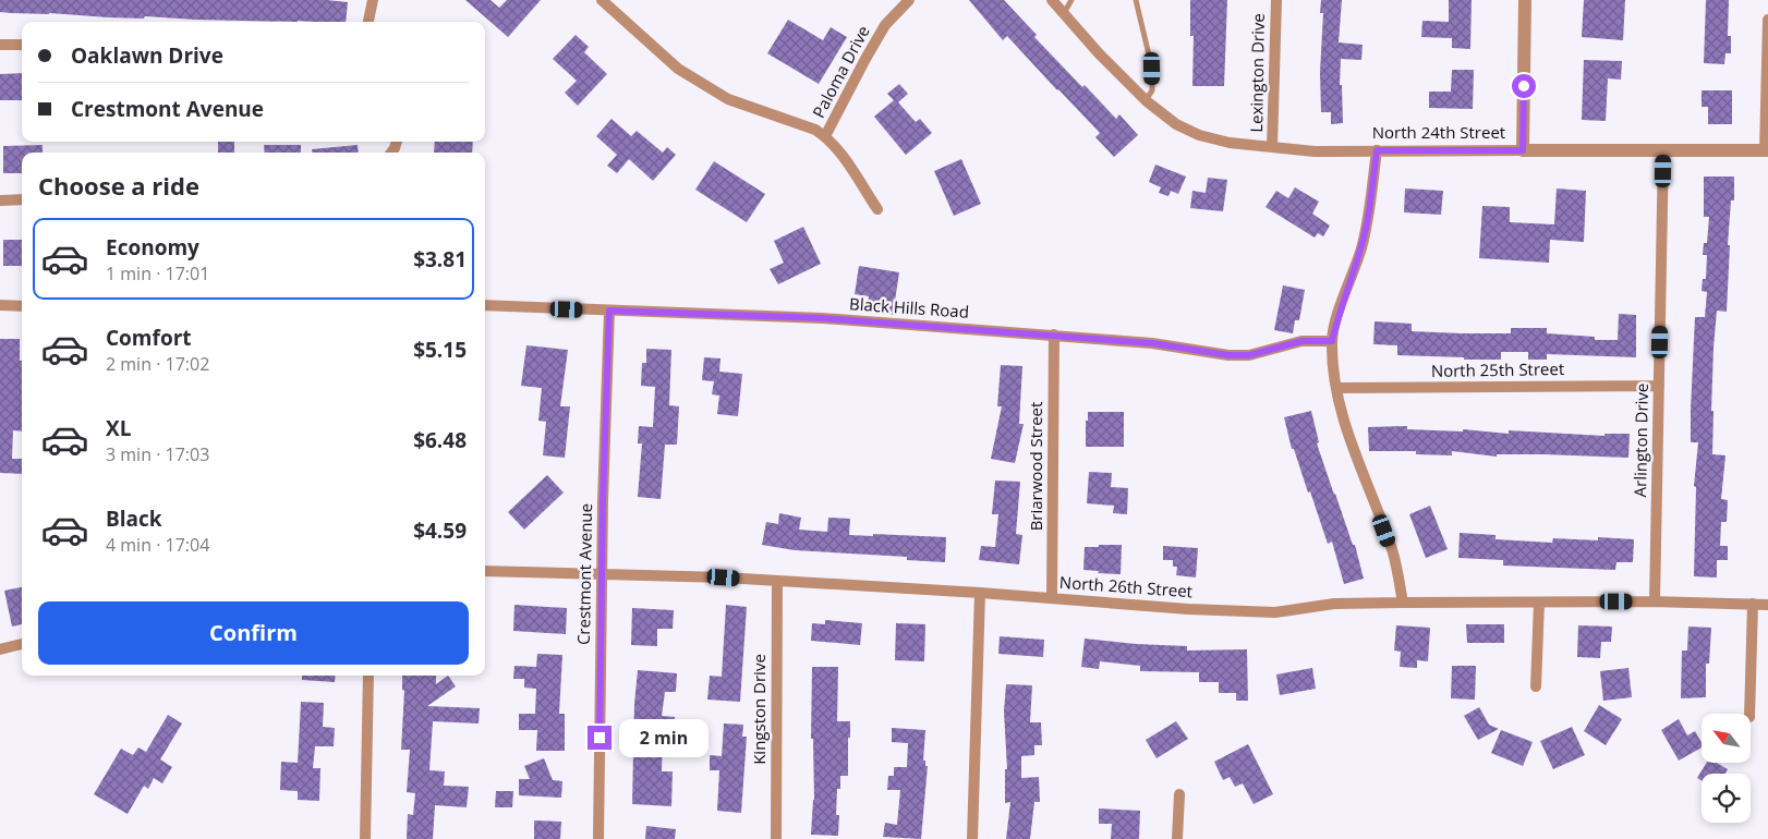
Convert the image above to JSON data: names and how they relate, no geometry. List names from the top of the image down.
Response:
{
  "streets": {
    "street": [
      "Paloma Drive",
      "Lexington Drive",
      "North 24th Street",
      "Black Hills Road",
      "North 25th Street",
      "Arlington Drive",
      "Briarwood Street",
      "Crestmont Avenue",
      "North 26th Street",
      "Kingston Drive"
    ]
  },
  "crossings": [
    ["Lexington Drive", "North 24th Street"],
    ["North 24th Street", "Arlington Drive"],
    ["Black Hills Road", "Briarwood Street"],
    ["Black Hills Road", "Crestmont Avenue"],
    ["North 25th Street", "Arlington Drive"],
    ["Arlington Drive", "North 26th Street"],
    ["Briarwood Street", "North 26th Street"],
    ["Crestmont Avenue", "North 26th Street"],
    ["North 26th Street", "Kingston Drive"]
  ],
  "north": "top left",
  "page": {
    "banner": ["Oaklawn Drive", "Crestmont Avenue"],
    "heading": "Choose a ride",
    "list": [
      {
        "name": "Economy",
        "note": "1 min · 17:01",
        "value": "$3.81"
      },
      {
        "name": "Comfort",
        "note": "2 min · 17:02",
        "value": "$5.15"
      },
      {
        "name": "XL",
        "note": "3 min · 17:03",
        "value": "$6.48"
      },
      {
        "name": "Black",
        "note": "4 min · 17:04",
        "value": "$4.59"
      }
    ],
    "buttons": "Confirm",
    "bubble": "2 min"
  }
}
